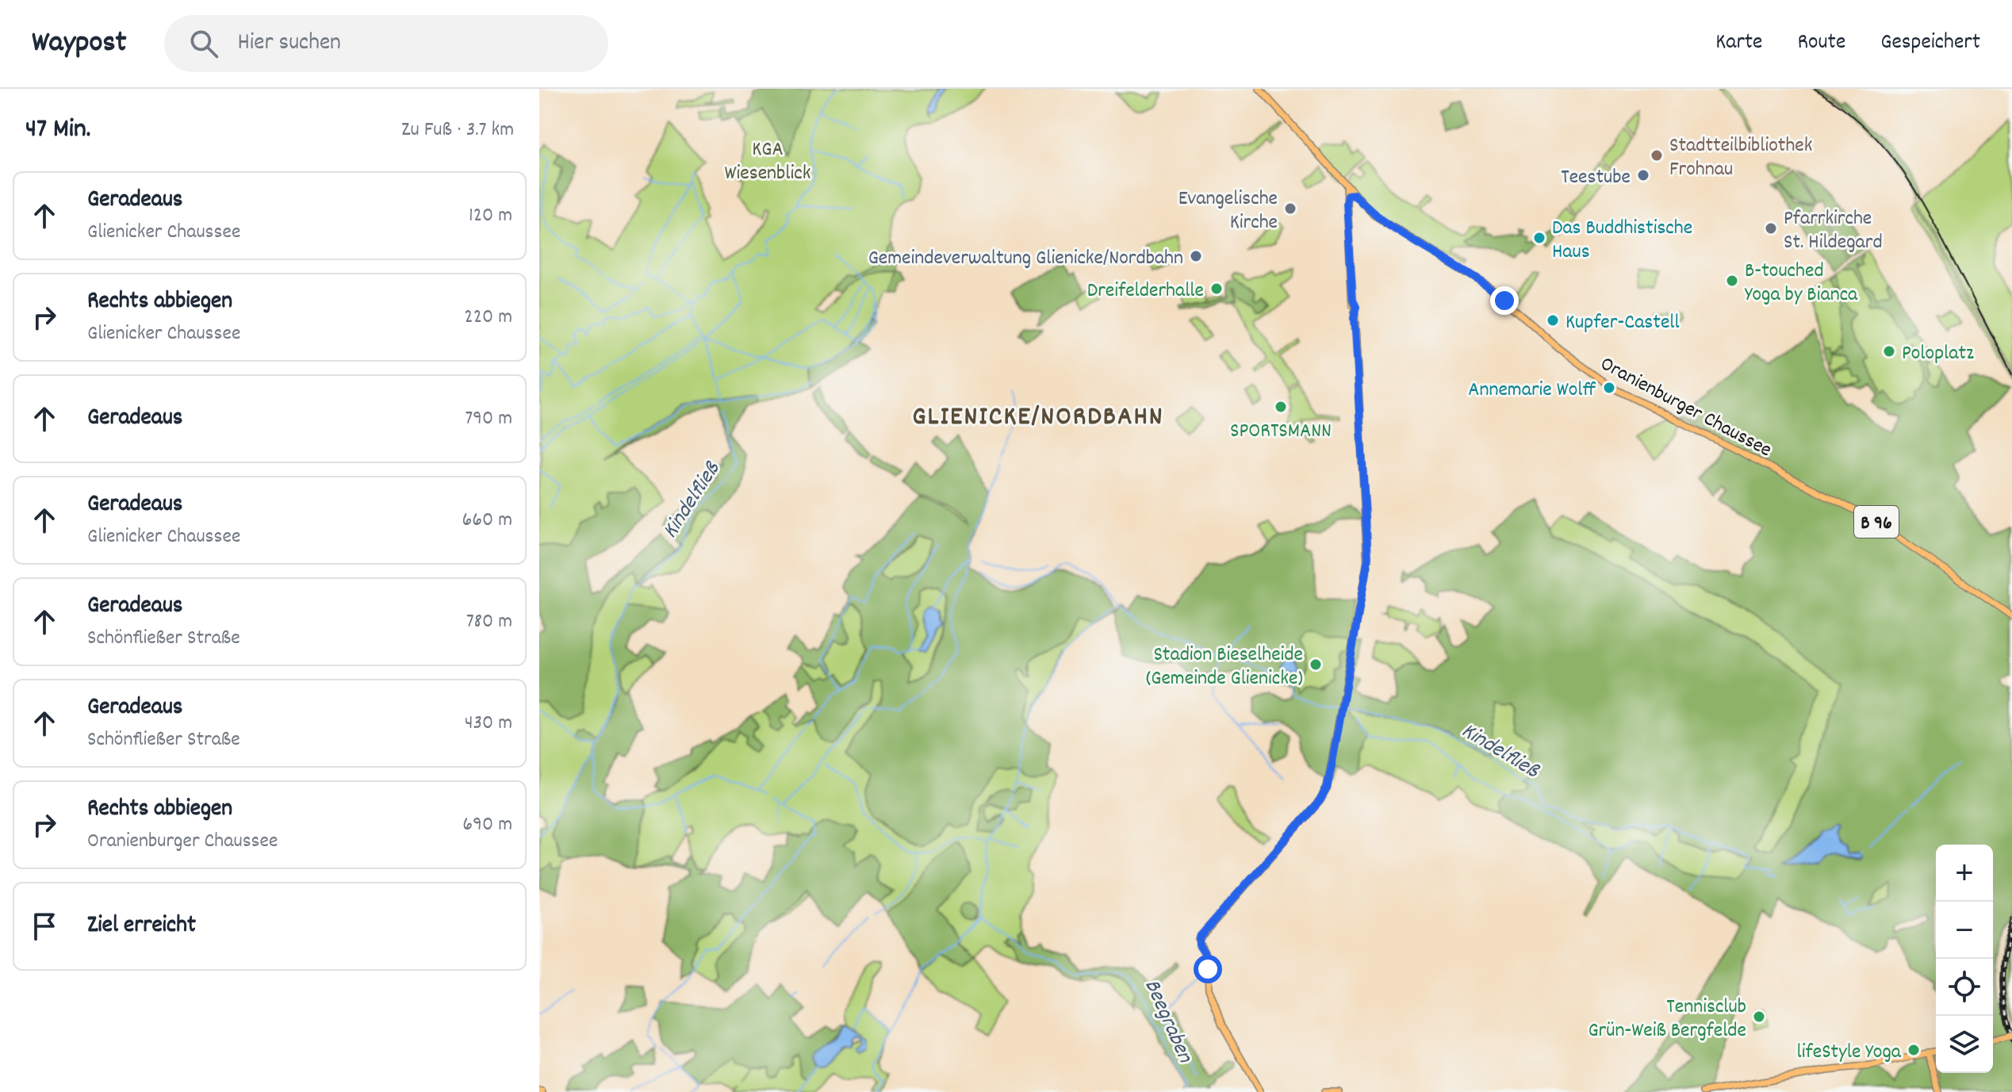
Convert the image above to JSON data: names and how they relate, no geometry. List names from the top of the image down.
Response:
{
  "streets": {
    "main road": ["Oranienburger Chaussee", "B 96"]
  },
  "districts": ["GLIENICKE/NORDBAHN"],
  "water": ["Kindelfließ", "Beegraben"],
  "parks": ["KGA Wiesenblick"],
  "places": [
    "Stadtteilbibliothek Frohnau",
    "Teestube",
    "Evangelische Kirche",
    "Pfarrkirche St. Hildegard",
    "Das Buddhistische Haus",
    "Gemeindeverwaltung Glienicke/Nordbahn",
    "B-touched Yoga by Bianca",
    "Dreifelderhalle",
    "Kupfer-Castell",
    "Poloplatz",
    "Annemarie Wolff",
    "SPORTSMANN",
    "Stadion Bieselheide (Gemeinde Glienicke)",
    "Tennisclub Grün-Weiß Bergfelde",
    "lifeStyle Yoga"
  ],
  "page": {
    "header": "Waypost",
    "search": "Hier suchen",
    "nav": ["Karte", "Route", "Gespeichert"],
    "heading": ["47 Min.", "Zu Fuß · 3.7 km"],
    "list": [
      ["Geradeaus", "Glienicker Chaussee", "120 m"],
      ["Rechts abbiegen", "Glienicker Chaussee", "220 m"],
      ["Geradeaus", "790 m"],
      ["Geradeaus", "Glienicker Chaussee", "660 m"],
      ["Geradeaus", "Schönfließer Straße", "780 m"],
      ["Geradeaus", "Schönfließer Straße", "430 m"],
      ["Rechts abbiegen", "Oranienburger Chaussee", "690 m"],
      "Ziel erreicht"
    ],
    "map_buttons": ["+", "−"]
  }
}
